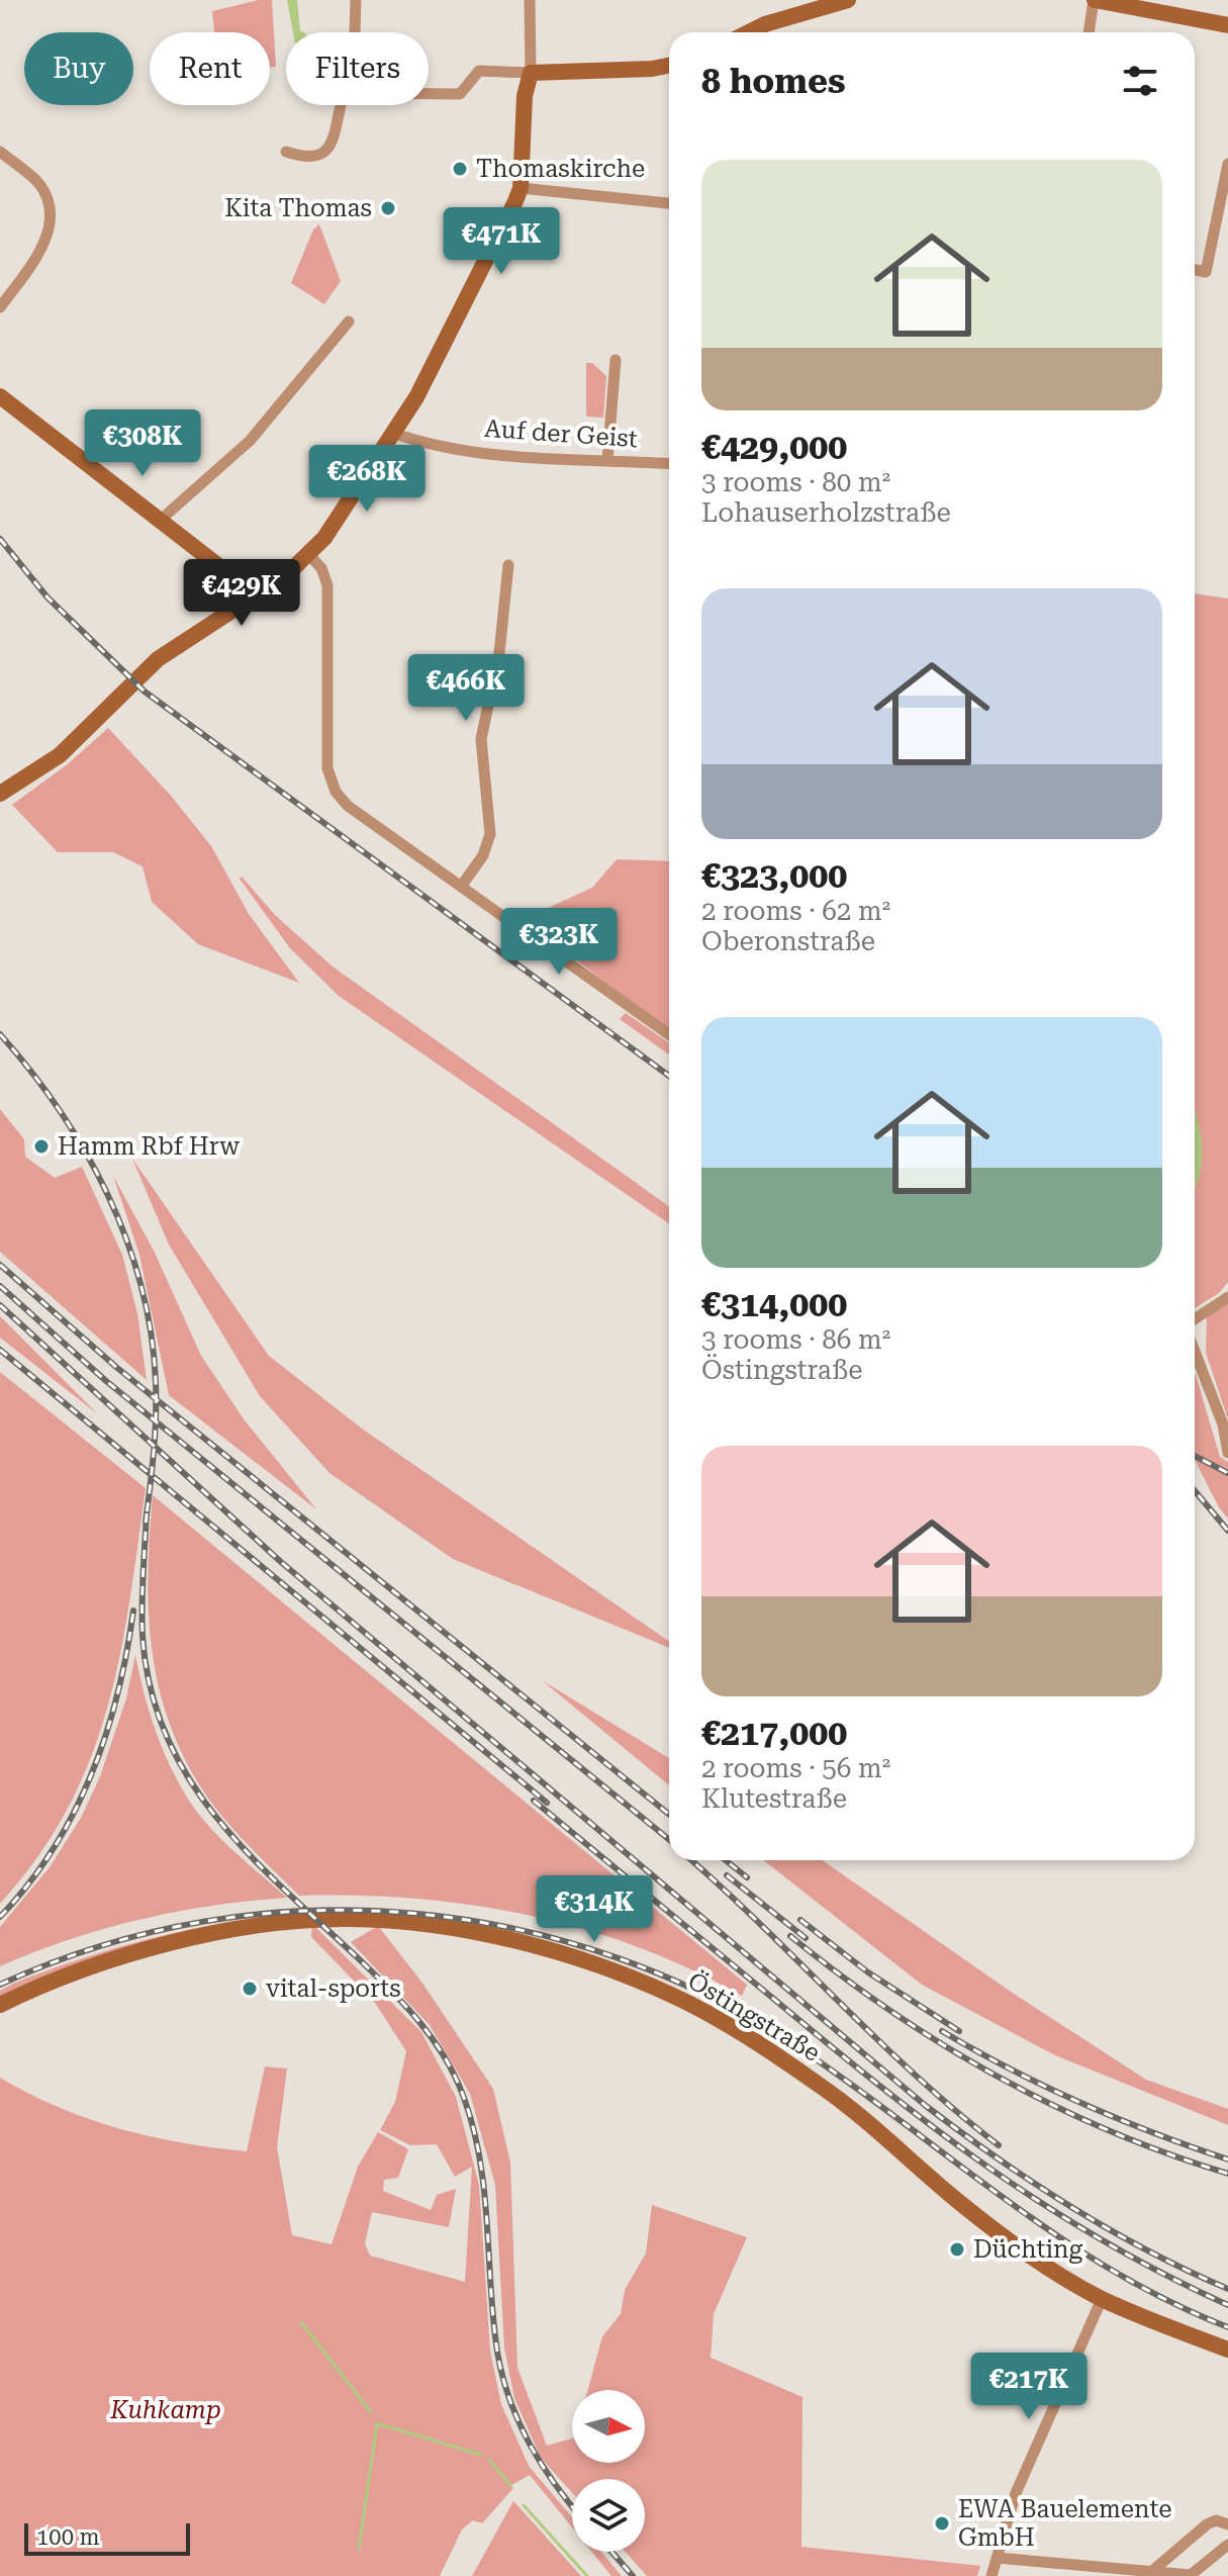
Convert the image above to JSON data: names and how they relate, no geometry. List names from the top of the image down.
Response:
{
  "streets": {
    "street": ["Auf der Geist", "Östingstraße"]
  },
  "parks": ["Kuhkamp"],
  "places": [
    "Thomaskirche",
    "Kita Thomas",
    "Hamm Rbf Hrw",
    "vital-sports",
    "Düchting",
    "EWA Bauelemente GmbH"
  ],
  "scale_bar": "100 m",
  "north": "right",
  "page": {
    "chip": ["Buy", "Rent", "Filters"],
    "heading": "8 homes",
    "list": [
      {
        "name": "€429,000",
        "note": "3 rooms · 80 m² · Lohauserholzstraße"
      },
      {
        "name": "€323,000",
        "note": "2 rooms · 62 m² · Oberonstraße"
      },
      {
        "name": "€314,000",
        "note": "3 rooms · 86 m² · Östingstraße"
      },
      {
        "name": "€217,000",
        "note": "2 rooms · 56 m² · Klutestraße"
      }
    ],
    "price": [
      "€471K",
      "€308K",
      "€268K",
      "€429K",
      "€466K",
      "€323K",
      "€314K",
      "€217K"
    ],
    "scale": "100 m"
  }
}
